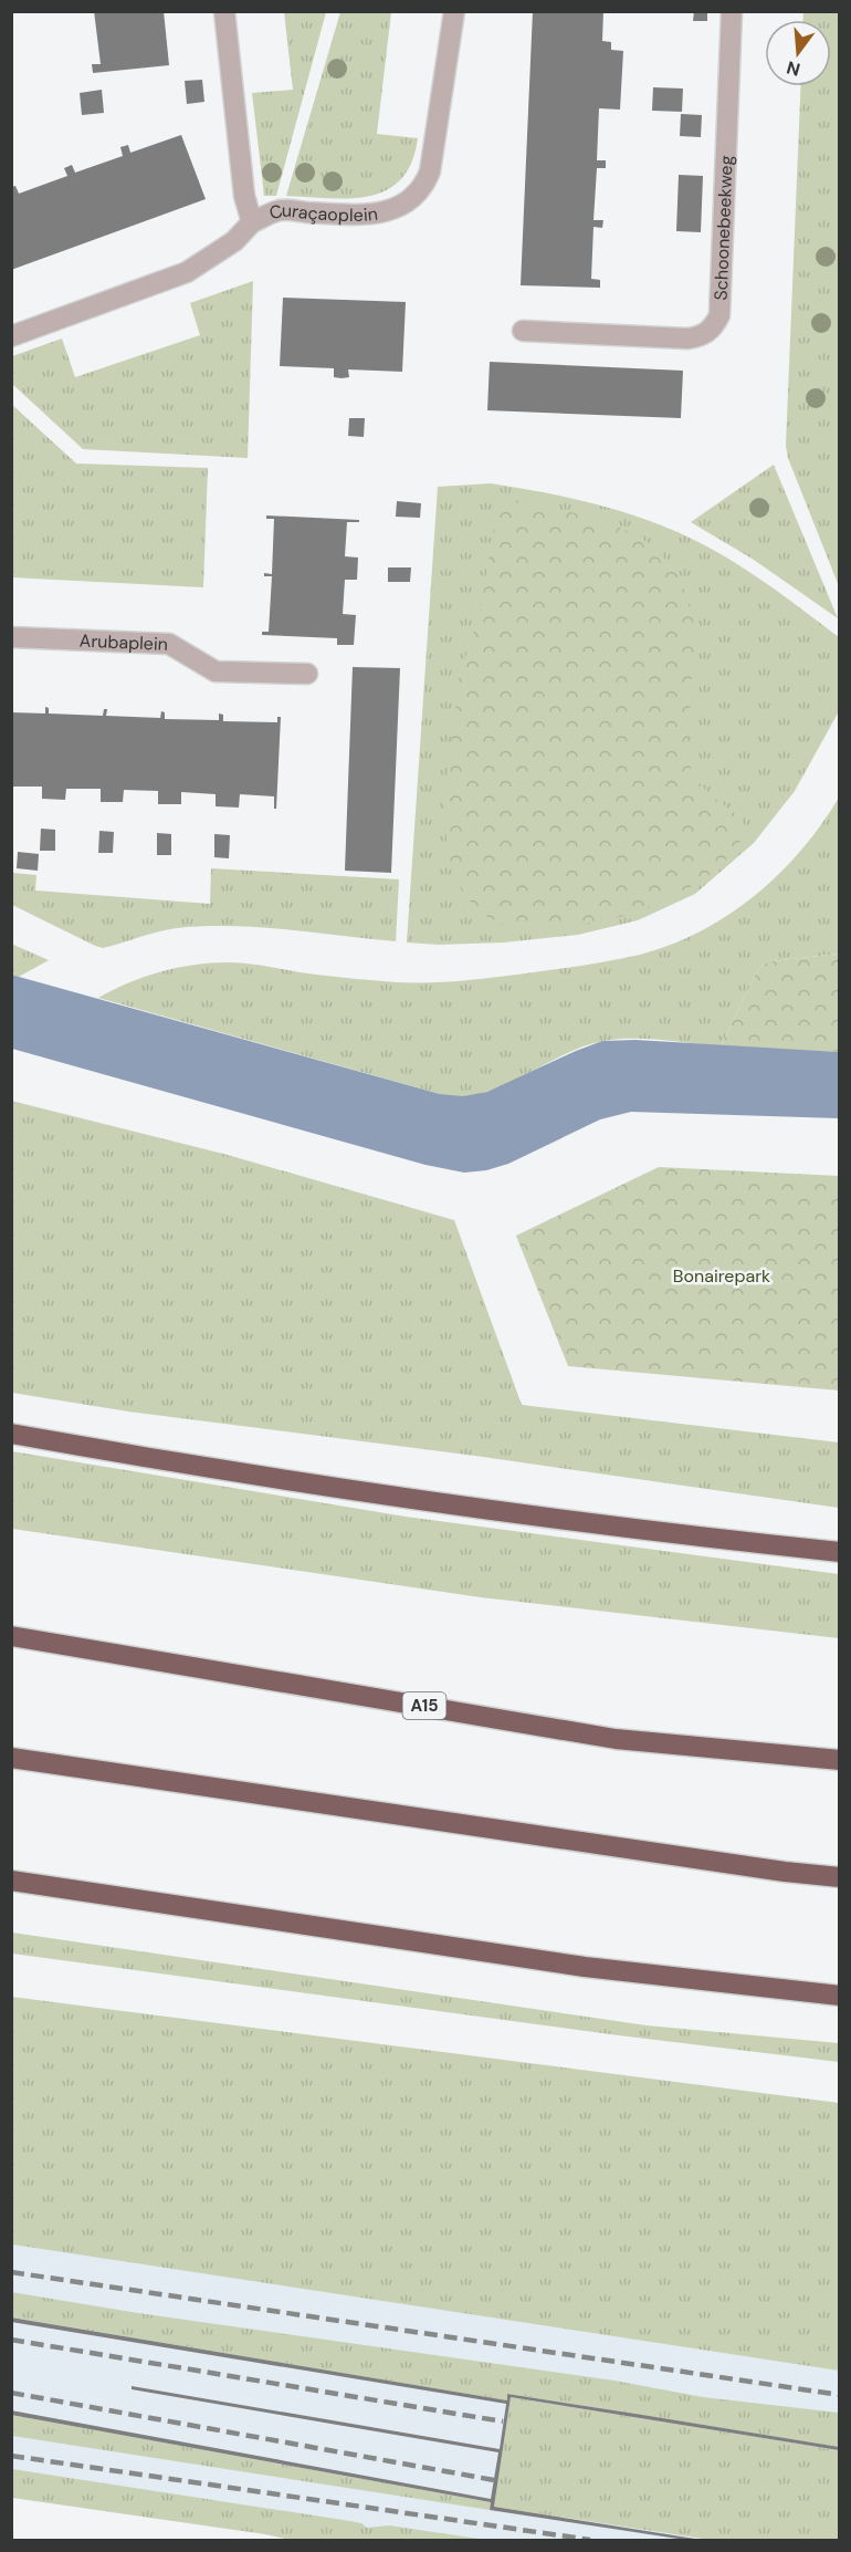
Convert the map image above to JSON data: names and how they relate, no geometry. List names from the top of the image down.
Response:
{
  "streets": {
    "highway": ["A15"],
    "street": ["Curaçaoplein", "Schoonebeekweg", "Arubaplein"]
  },
  "parks": ["Bonairepark"],
  "north": "bottom"
}
